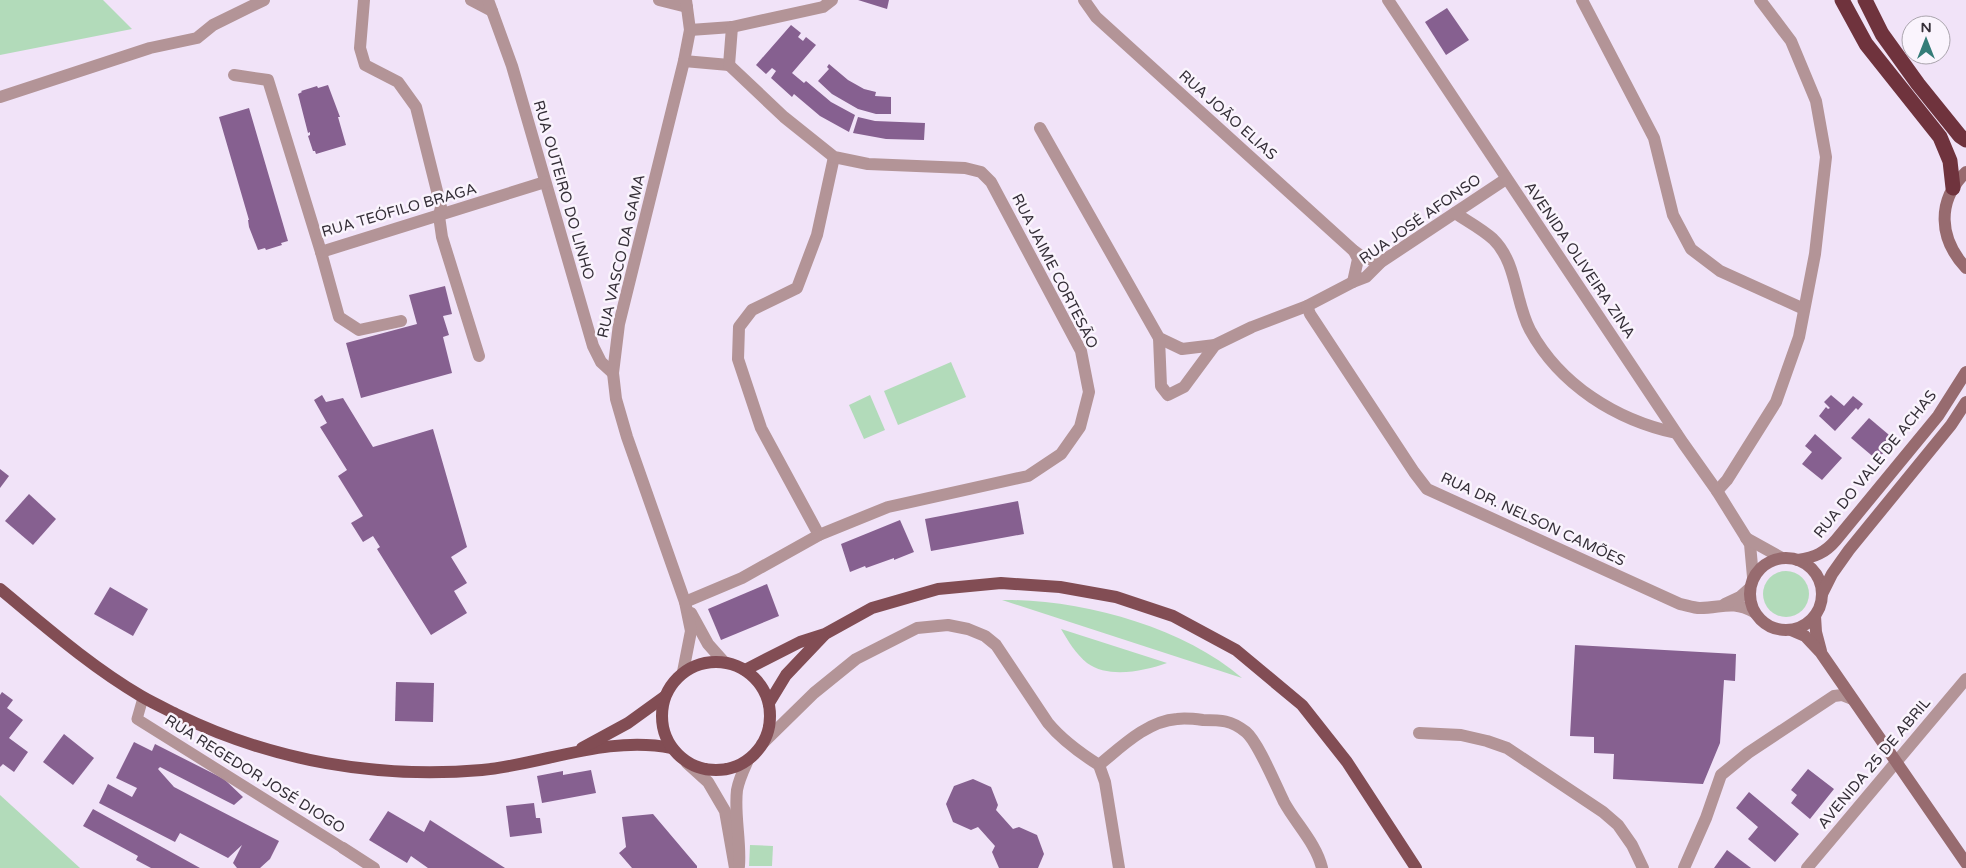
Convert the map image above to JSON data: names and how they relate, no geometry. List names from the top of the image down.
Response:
{
  "streets": {
    "main road": ["AVENIDA OLIVEIRA ZINA", "RUA DO VALE DE ACHAS"],
    "street": [
      "RUA JOÃO ELIAS",
      "RUA OUTEIRO DO LINHO",
      "RUA TEÓFILO BRAGA",
      "RUA JOSÉ AFONSO",
      "RUA VASCO DA GAMA",
      "RUA JAIME CORTESÃO",
      "RUA DR. NELSON CAMÕES",
      "AVENIDA 25 DE ABRIL",
      "RUA REGEDOR JOSÉ DIOGO"
    ]
  },
  "crossings": [
    ["RUA JOÃO ELIAS", "RUA JOSÉ AFONSO"],
    ["RUA OUTEIRO DO LINHO", "RUA TEÓFILO BRAGA"],
    ["RUA OUTEIRO DO LINHO", "RUA VASCO DA GAMA"],
    ["RUA JOSÉ AFONSO", "AVENIDA OLIVEIRA ZINA"],
    ["RUA JOSÉ AFONSO", "RUA DR. NELSON CAMÕES"],
    ["RUA VASCO DA GAMA", "RUA JAIME CORTESÃO"],
    ["AVENIDA OLIVEIRA ZINA", "RUA DO VALE DE ACHAS"],
    ["AVENIDA OLIVEIRA ZINA", "RUA DR. NELSON CAMÕES"],
    ["RUA DO VALE DE ACHAS", "RUA DR. NELSON CAMÕES"]
  ],
  "north": "top"
}
